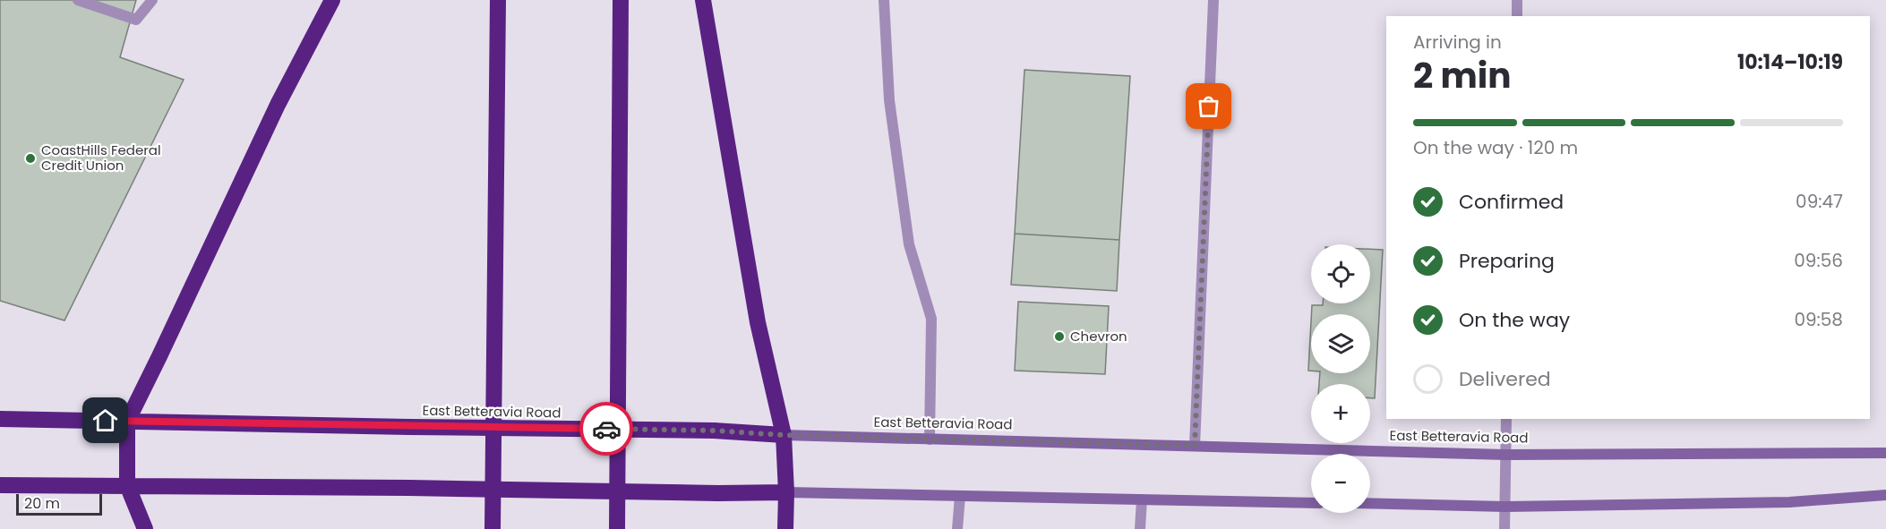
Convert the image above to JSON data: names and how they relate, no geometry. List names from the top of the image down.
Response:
{
  "streets": {
    "highway": ["East Betteravia Road"]
  },
  "places": ["CoastHills Federal Credit Union", "Chevron"],
  "scale_bar": "20 m",
  "page": {
    "heading": ["2 min", "Arriving in", "10:14–10:19"],
    "bar": "On the way · 120 m",
    "list": [
      ["Confirmed", "09:47"],
      ["Preparing", "09:56"],
      ["On the way", "09:58"],
      "Delivered"
    ],
    "map_buttons": ["+", "−"],
    "scale": "20 m"
  }
}
